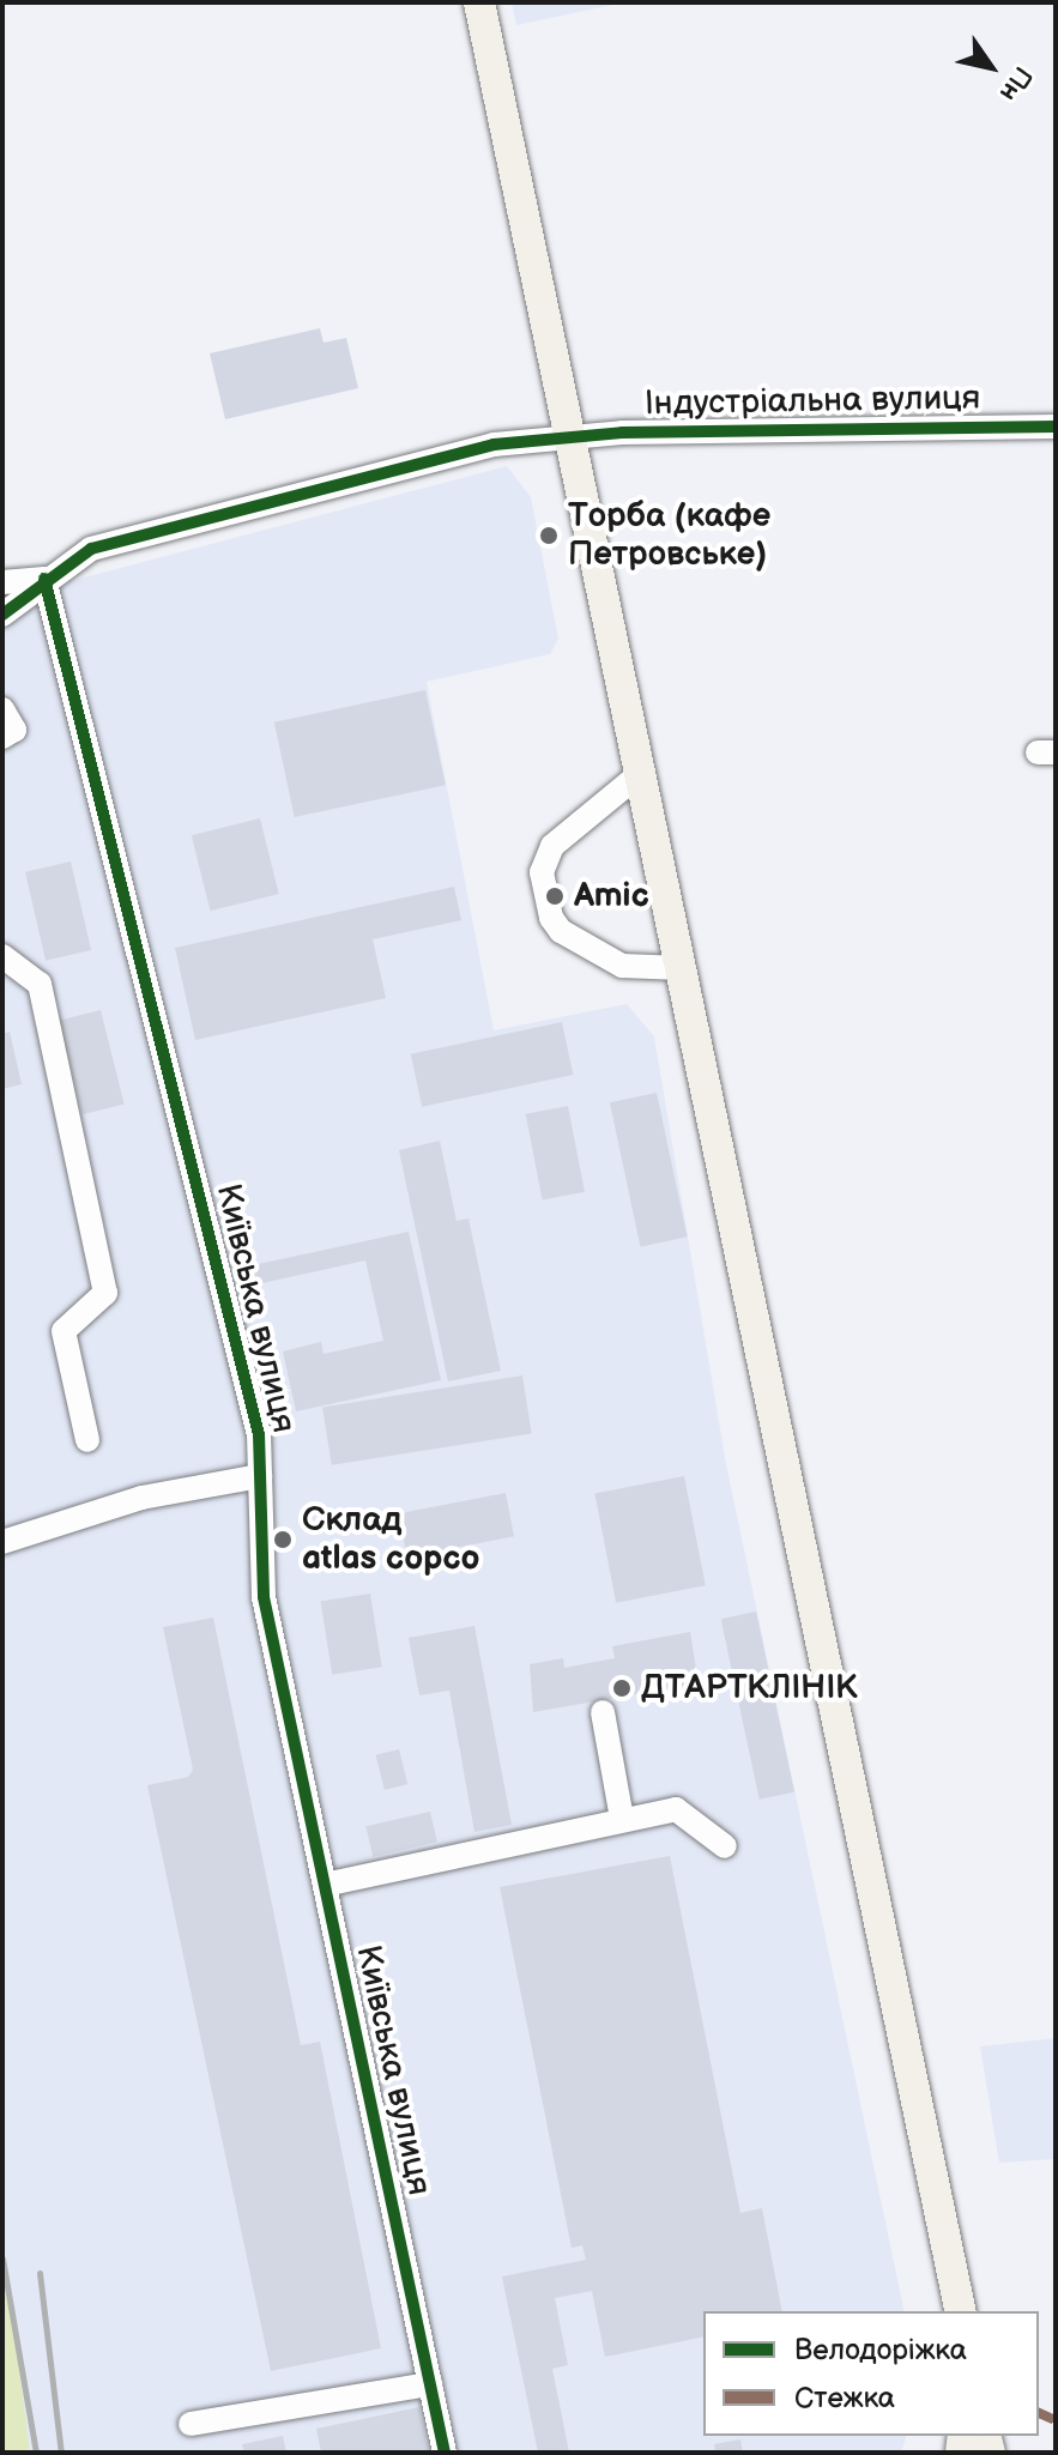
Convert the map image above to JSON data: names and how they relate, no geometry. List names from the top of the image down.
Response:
{
  "streets": {
    "street": ["Індустріальна вулиця", "Київська вулиця"]
  },
  "crossings": [
    ["Індустріальна вулиця", "Київська вулиця"]
  ],
  "places": [
    "Торба (кафе Петровське)",
    "Amic",
    "Склад atlas copco",
    "ДТАРТКЛІНІК"
  ],
  "legend": ["Велодоріжка", "Стежка"],
  "north": "bottom right"
}
